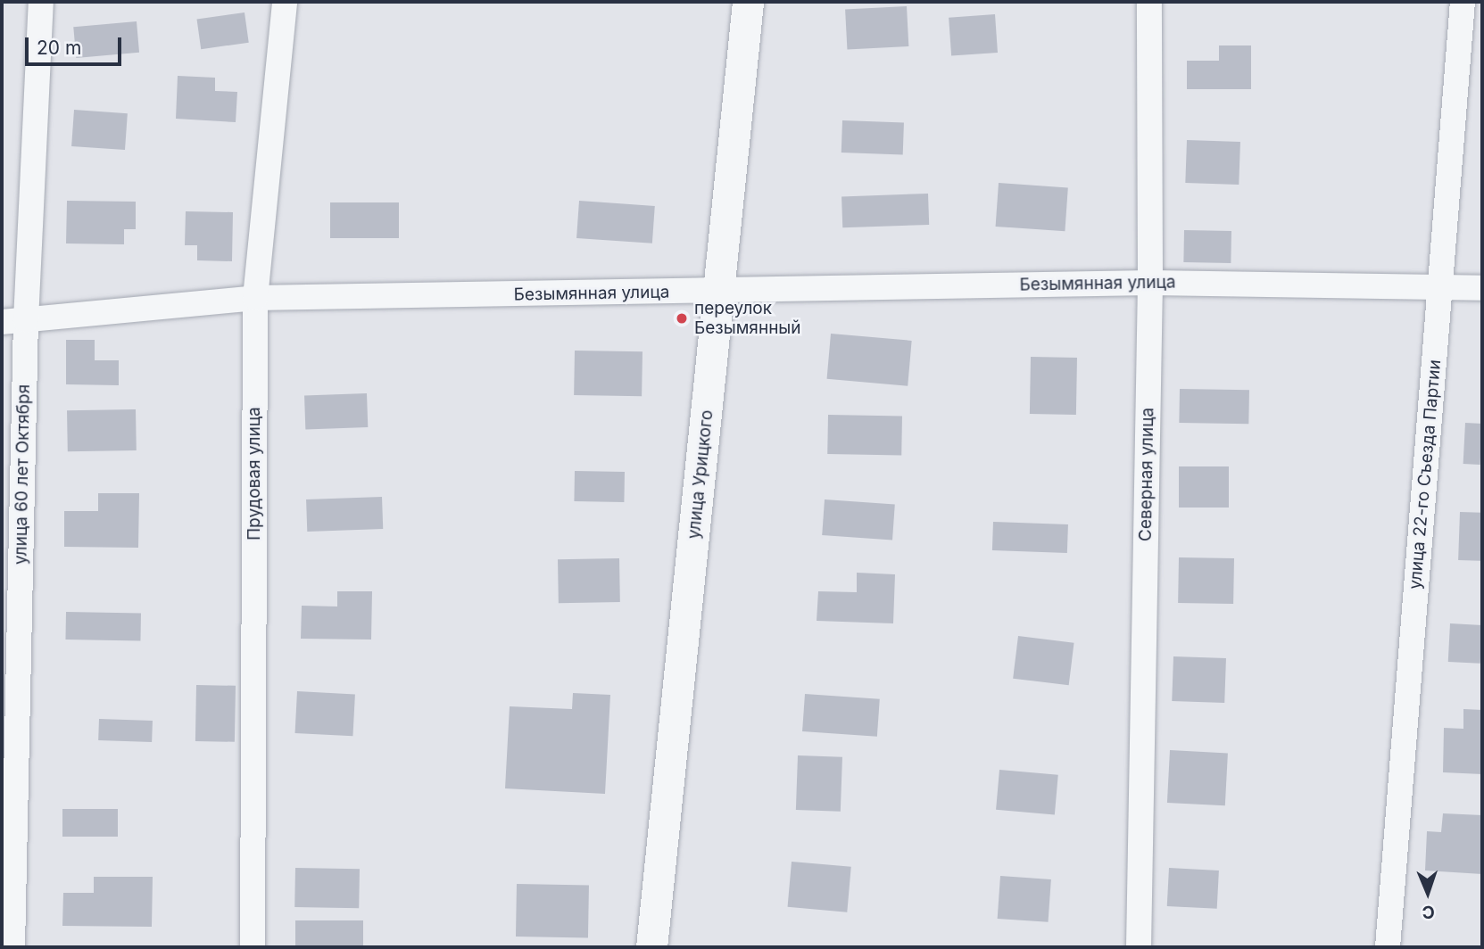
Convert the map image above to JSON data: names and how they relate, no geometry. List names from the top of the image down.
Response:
{
  "streets": {
    "street": [
      "Безымянная улица",
      "Прудовая улица",
      "улица 60 лет Октября",
      "улица Урицкого",
      "Северная улица",
      "улица 22-го Съезда Партии"
    ]
  },
  "crossings": [
    ["Безымянная улица", "Прудовая улица"],
    ["Безымянная улица", "улица 60 лет Октября"],
    ["Безымянная улица", "улица Урицкого"],
    ["Безымянная улица", "Северная улица"],
    ["Безымянная улица", "улица 22-го Съезда Партии"]
  ],
  "places": ["переулок Безымянный"],
  "scale_bar": "20 m",
  "north": "bottom"
}
